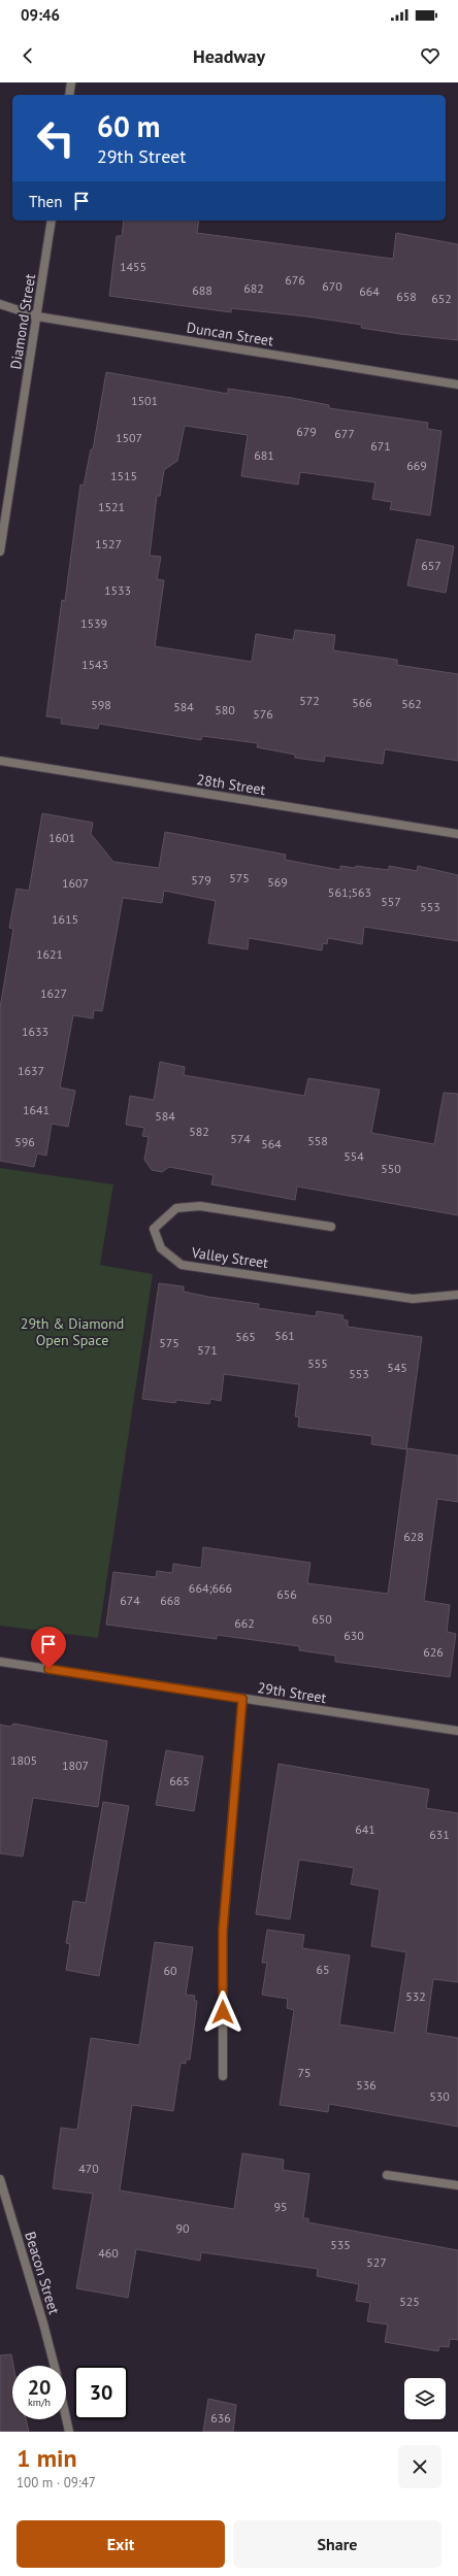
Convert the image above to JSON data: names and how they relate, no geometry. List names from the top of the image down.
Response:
{
  "streets": {
    "street": [
      "Diamond Street",
      "Duncan Street",
      "28th Street",
      "Valley Street",
      "29th Street",
      "Beacon Street"
    ]
  },
  "crossings": [
    ["Diamond Street", "Duncan Street"]
  ],
  "parks": ["29th & Diamond Open Space"],
  "house_numbers": [
    "1455",
    "676",
    "670",
    "682",
    "688",
    "664",
    "658",
    "652",
    "1501",
    "679",
    "677",
    "1507",
    "671",
    "681",
    "669",
    "1515",
    "1521",
    "1527",
    "657",
    "1533",
    "1539",
    "1543",
    "572",
    "566",
    "562",
    "598",
    "584",
    "580",
    "576",
    "1601",
    "575",
    "579",
    "569",
    "1607",
    "561;563",
    "557",
    "553",
    "1615",
    "1621",
    "1627",
    "1633",
    "1637",
    "1641",
    "584",
    "582",
    "574",
    "558",
    "596",
    "564",
    "554",
    "550",
    "561",
    "565",
    "575",
    "571",
    "555",
    "545",
    "553",
    "628",
    "664;666",
    "656",
    "674",
    "668",
    "650",
    "662",
    "630",
    "626",
    "1805",
    "1807",
    "665",
    "641",
    "631",
    "65",
    "60",
    "532",
    "75",
    "536",
    "530",
    "470",
    "95",
    "90",
    "535",
    "460",
    "527",
    "525",
    "636"
  ],
  "page": {
    "status": "09:46",
    "header": "Headway",
    "turn": ["60 m", "29th Street"],
    "then": "Then",
    "speed": "20 km/h",
    "limit": "30",
    "heading": ["1 min", "100 m · 09:47"],
    "buttons": ["Exit", "Share"]
  }
}
